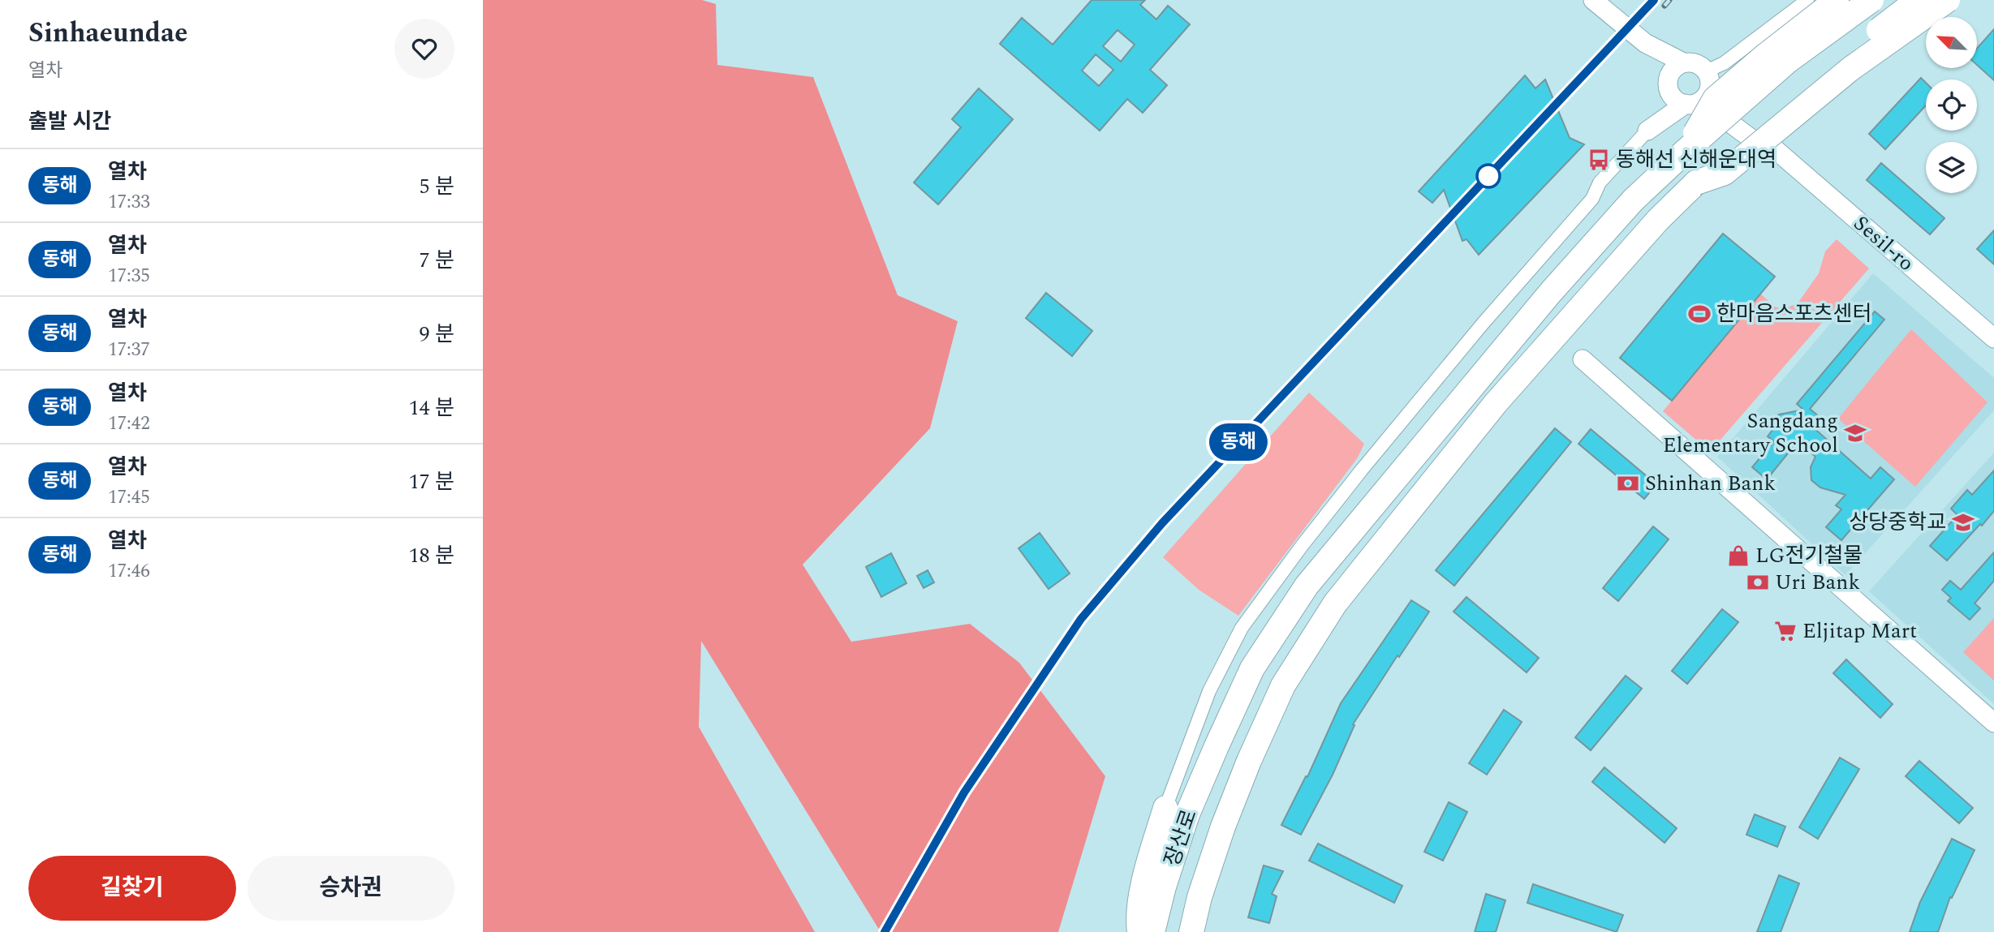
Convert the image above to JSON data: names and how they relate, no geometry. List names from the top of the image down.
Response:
{
  "streets": {
    "highway": ["장산로"],
    "street": ["Sesil-ro"]
  },
  "places": {
    "bus stop": ["동해선 신해운대역"],
    "sports": ["한마음스포츠센터"],
    "school or university": ["Sangdang Elementary School", "상당중학교"],
    "bank": ["Shinhan Bank", "Uri Bank"],
    "shop": ["LG전기철물"],
    "supermarket": ["Eljitap Mart"]
  },
  "north": "top left",
  "page": {
    "heading": [
      ["Sinhaeundae", "열차"],
      "출발 시간"
    ],
    "on_map": "동해",
    "list": [
      {
        "mark": "동해",
        "name": "열차",
        "note": "17:33",
        "value": "5 분"
      },
      {
        "mark": "동해",
        "name": "열차",
        "note": "17:35",
        "value": "7 분"
      },
      {
        "mark": "동해",
        "name": "열차",
        "note": "17:37",
        "value": "9 분"
      },
      {
        "mark": "동해",
        "name": "열차",
        "note": "17:42",
        "value": "14 분"
      },
      {
        "mark": "동해",
        "name": "열차",
        "note": "17:45",
        "value": "17 분"
      },
      {
        "mark": "동해",
        "name": "열차",
        "note": "17:46",
        "value": "18 분"
      }
    ],
    "buttons": ["길찾기", "승차권"]
  }
}
